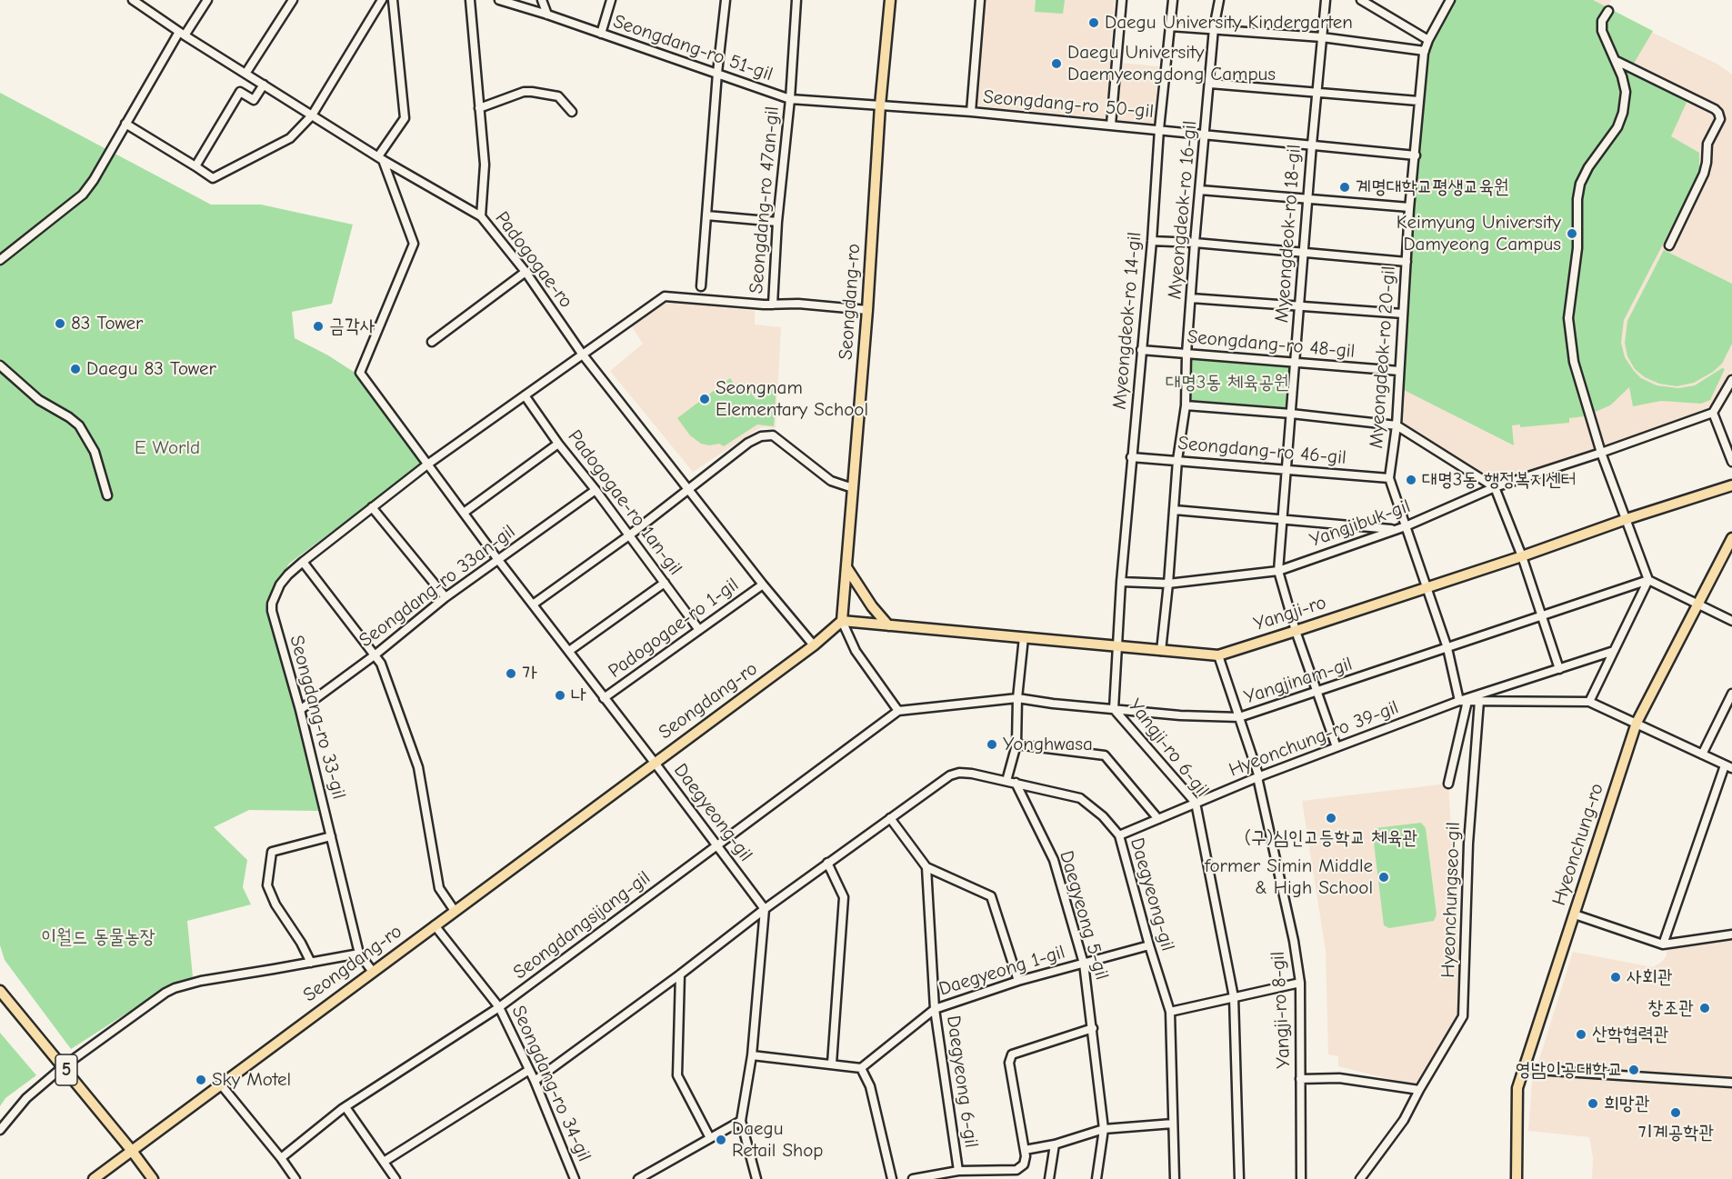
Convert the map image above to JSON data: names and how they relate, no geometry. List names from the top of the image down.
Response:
{
  "streets": {
    "main road": [
      "Seongdang-ro",
      "Yangji-ro",
      "Hyeonchung-ro",
      "5"
    ],
    "street": [
      "Seongdang-ro 51-gil",
      "Seongdang-ro 50-gil",
      "Seongdang-ro 47an-gil",
      "Myeongdeok-ro 16-gil",
      "Myeongdeok-ro 18-gil",
      "Padogogae-ro",
      "Myeongdeok-ro 14-gil",
      "Seongdang-ro 48-gil",
      "Myeongdeok-ro 20-gil",
      "Seongdang-ro 46-gil",
      "Padogogae-ro 1an-gil",
      "Yangjibuk-gil",
      "Seongdang-ro 33an-gil",
      "Padogogae-ro 1-gil",
      "Yangjinam-gil",
      "Seongdang-ro 33-gil",
      "Hyeonchung-ro 39-gil",
      "Yangji-ro 6-gil",
      "Daegyeong-gil",
      "Hyeonchungseo-gil",
      "Daegyeong 5-gil",
      "Seongdangsijang-gil",
      "Daegyeong 1-gil",
      "Yangji-ro 8-gil",
      "Daegyeong 6-gil",
      "Seongdang-ro 34-gil"
    ]
  },
  "crossings": [
    ["Seongdang-ro 51-gil", "Seongdang-ro 50-gil"],
    ["Seongdang-ro 51-gil", "Seongdang-ro 47an-gil"],
    ["Seongdang-ro 51-gil", "Seongdang-ro"],
    ["Seongdang-ro 50-gil", "Myeongdeok-ro 16-gil"],
    ["Seongdang-ro 50-gil", "Myeongdeok-ro 18-gil"],
    ["Seongdang-ro 50-gil", "Seongdang-ro"],
    ["Seongdang-ro 50-gil", "Myeongdeok-ro 14-gil"],
    ["Seongdang-ro 50-gil", "Myeongdeok-ro 20-gil"],
    ["Seongdang-ro 47an-gil", "Seongdang-ro 33-gil"],
    ["Myeongdeok-ro 16-gil", "Seongdang-ro 48-gil"],
    ["Myeongdeok-ro 16-gil", "Seongdang-ro 46-gil"],
    ["Myeongdeok-ro 16-gil", "Yangjibuk-gil"],
    ["Myeongdeok-ro 16-gil", "Yangji-ro"],
    ["Myeongdeok-ro 18-gil", "Seongdang-ro 48-gil"],
    ["Myeongdeok-ro 18-gil", "Seongdang-ro 46-gil"],
    ["Myeongdeok-ro 18-gil", "Yangjibuk-gil"],
    ["Myeongdeok-ro 18-gil", "Yangji-ro"],
    ["Myeongdeok-ro 18-gil", "Yangjinam-gil"],
    ["Myeongdeok-ro 18-gil", "Hyeonchung-ro 39-gil"],
    ["Padogogae-ro", "Seongdang-ro"],
    ["Padogogae-ro", "Padogogae-ro 1-gil"],
    ["Padogogae-ro", "Seongdang-ro 33-gil"],
    ["Padogogae-ro", "Daegyeong-gil"],
    ["Seongdang-ro", "Yangji-ro"],
    ["Seongdang-ro", "Seongdang-ro 33-gil"],
    ["Seongdang-ro", "Daegyeong-gil"],
    ["Seongdang-ro", "5"],
    ["Seongdang-ro", "Seongdang-ro 34-gil"],
    ["Myeongdeok-ro 14-gil", "Seongdang-ro 48-gil"],
    ["Myeongdeok-ro 14-gil", "Seongdang-ro 46-gil"],
    ["Myeongdeok-ro 14-gil", "Yangjibuk-gil"],
    ["Myeongdeok-ro 14-gil", "Yangji-ro"],
    ["Myeongdeok-ro 14-gil", "Yangji-ro 6-gil"],
    ["Seongdang-ro 48-gil", "Myeongdeok-ro 20-gil"],
    ["Myeongdeok-ro 20-gil", "Seongdang-ro 46-gil"],
    ["Myeongdeok-ro 20-gil", "Yangjibuk-gil"],
    ["Myeongdeok-ro 20-gil", "Yangji-ro"],
    ["Myeongdeok-ro 20-gil", "Yangjinam-gil"],
    ["Myeongdeok-ro 20-gil", "Hyeonchung-ro 39-gil"],
    ["Padogogae-ro 1an-gil", "Seongdang-ro 33an-gil"],
    ["Padogogae-ro 1an-gil", "Padogogae-ro 1-gil"],
    ["Padogogae-ro 1an-gil", "Seongdang-ro 33-gil"],
    ["Seongdang-ro 33an-gil", "Seongdang-ro 33-gil"],
    ["Seongdang-ro 33an-gil", "Daegyeong-gil"],
    ["Yangji-ro", "Yangji-ro 6-gil"],
    ["Yangji-ro", "Yangji-ro 8-gil"],
    ["Padogogae-ro 1-gil", "Daegyeong-gil"],
    ["Yangjinam-gil", "Yangji-ro 6-gil"],
    ["Yangjinam-gil", "Seongdangsijang-gil"],
    ["Yangjinam-gil", "Yangji-ro 8-gil"],
    ["Seongdang-ro 33-gil", "Daegyeong-gil"],
    ["Hyeonchung-ro 39-gil", "Yangji-ro 6-gil"],
    ["Hyeonchung-ro 39-gil", "Daegyeong-gil"],
    ["Hyeonchung-ro 39-gil", "Hyeonchung-ro"],
    ["Hyeonchung-ro 39-gil", "Hyeonchungseo-gil"],
    ["Hyeonchung-ro 39-gil", "Yangji-ro 8-gil"],
    ["Daegyeong-gil", "Daegyeong 5-gil"],
    ["Daegyeong-gil", "Seongdangsijang-gil"],
    ["Daegyeong-gil", "Daegyeong 1-gil"],
    ["Daegyeong 5-gil", "Daegyeong 1-gil"],
    ["Seongdangsijang-gil", "Seongdang-ro 34-gil"],
    ["Daegyeong 1-gil", "Daegyeong 6-gil"]
  ],
  "parks": ["대명3동 체육공원", "E World", "이월드 동물농장"],
  "places": [
    "Daegu University Kindergarten",
    "Daegu University Daemyeongdong Campus",
    "계명대학교평생교육원",
    "Keimyung University Damyeong Campus",
    "83 Tower",
    "금각사",
    "Daegu 83 Tower",
    "Seongnam Elementary School",
    "대명3동 행정복지센터",
    "가",
    "나",
    "Yonghwasa",
    "(구)심인고등학교 체육관",
    "former Simin Middle & High School",
    "사회관",
    "창조관",
    "산학협력관",
    "영남이공대학교",
    "Sky Motel",
    "희망관",
    "기계공학관",
    "Daegu Retail Shop"
  ]
}
